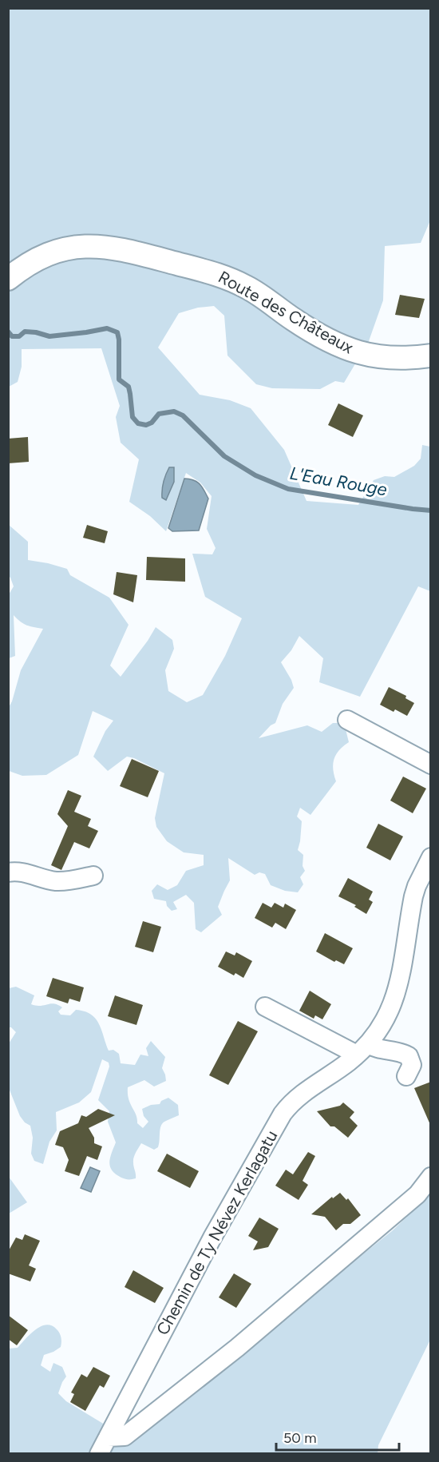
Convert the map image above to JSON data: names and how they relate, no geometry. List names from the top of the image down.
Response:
{
  "streets": {
    "street": ["Route des Châteaux", "Chemin de Ty Névez Kerlagatu"]
  },
  "water": ["L'Eau Rouge"],
  "scale_bar": "50 m"
}
